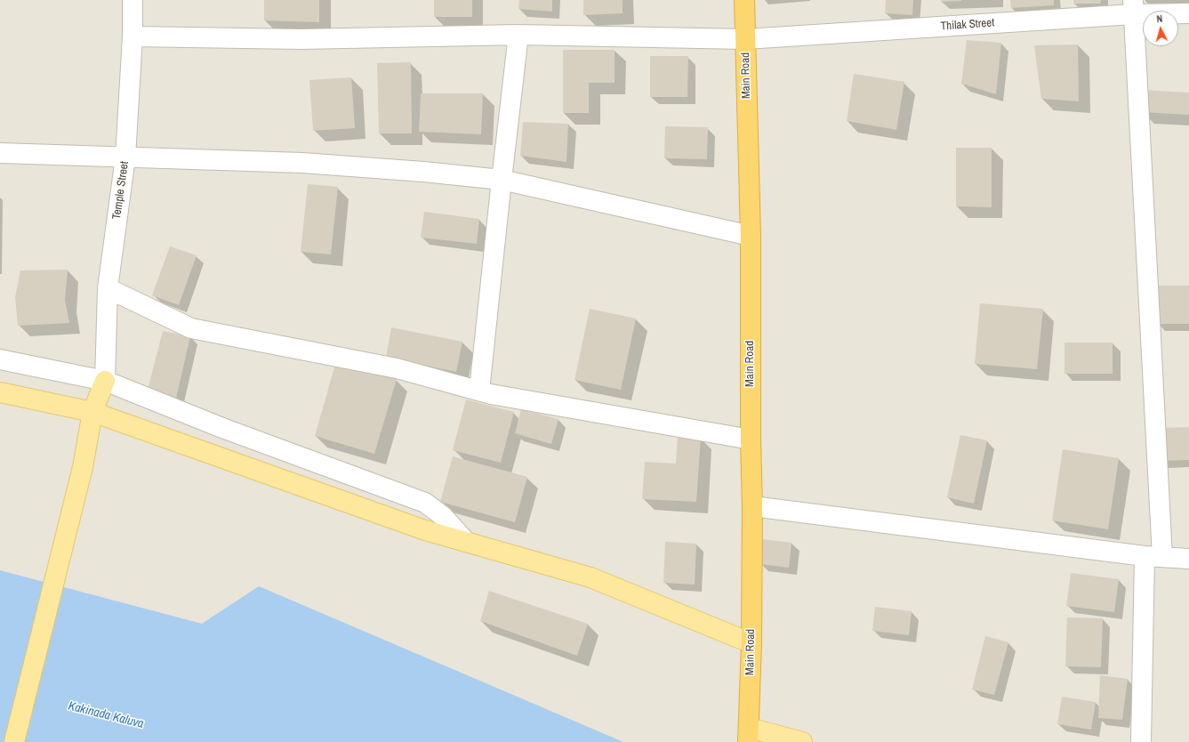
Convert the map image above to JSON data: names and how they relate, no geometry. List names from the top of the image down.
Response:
{
  "streets": {
    "highway": ["Main Road"],
    "street": ["Thilak Street", "Temple Street"]
  },
  "crossings": [
    ["Thilak Street", "Main Road"],
    ["Thilak Street", "Temple Street"]
  ],
  "water": ["Kakinada Kaluva"],
  "north": "top"
}
